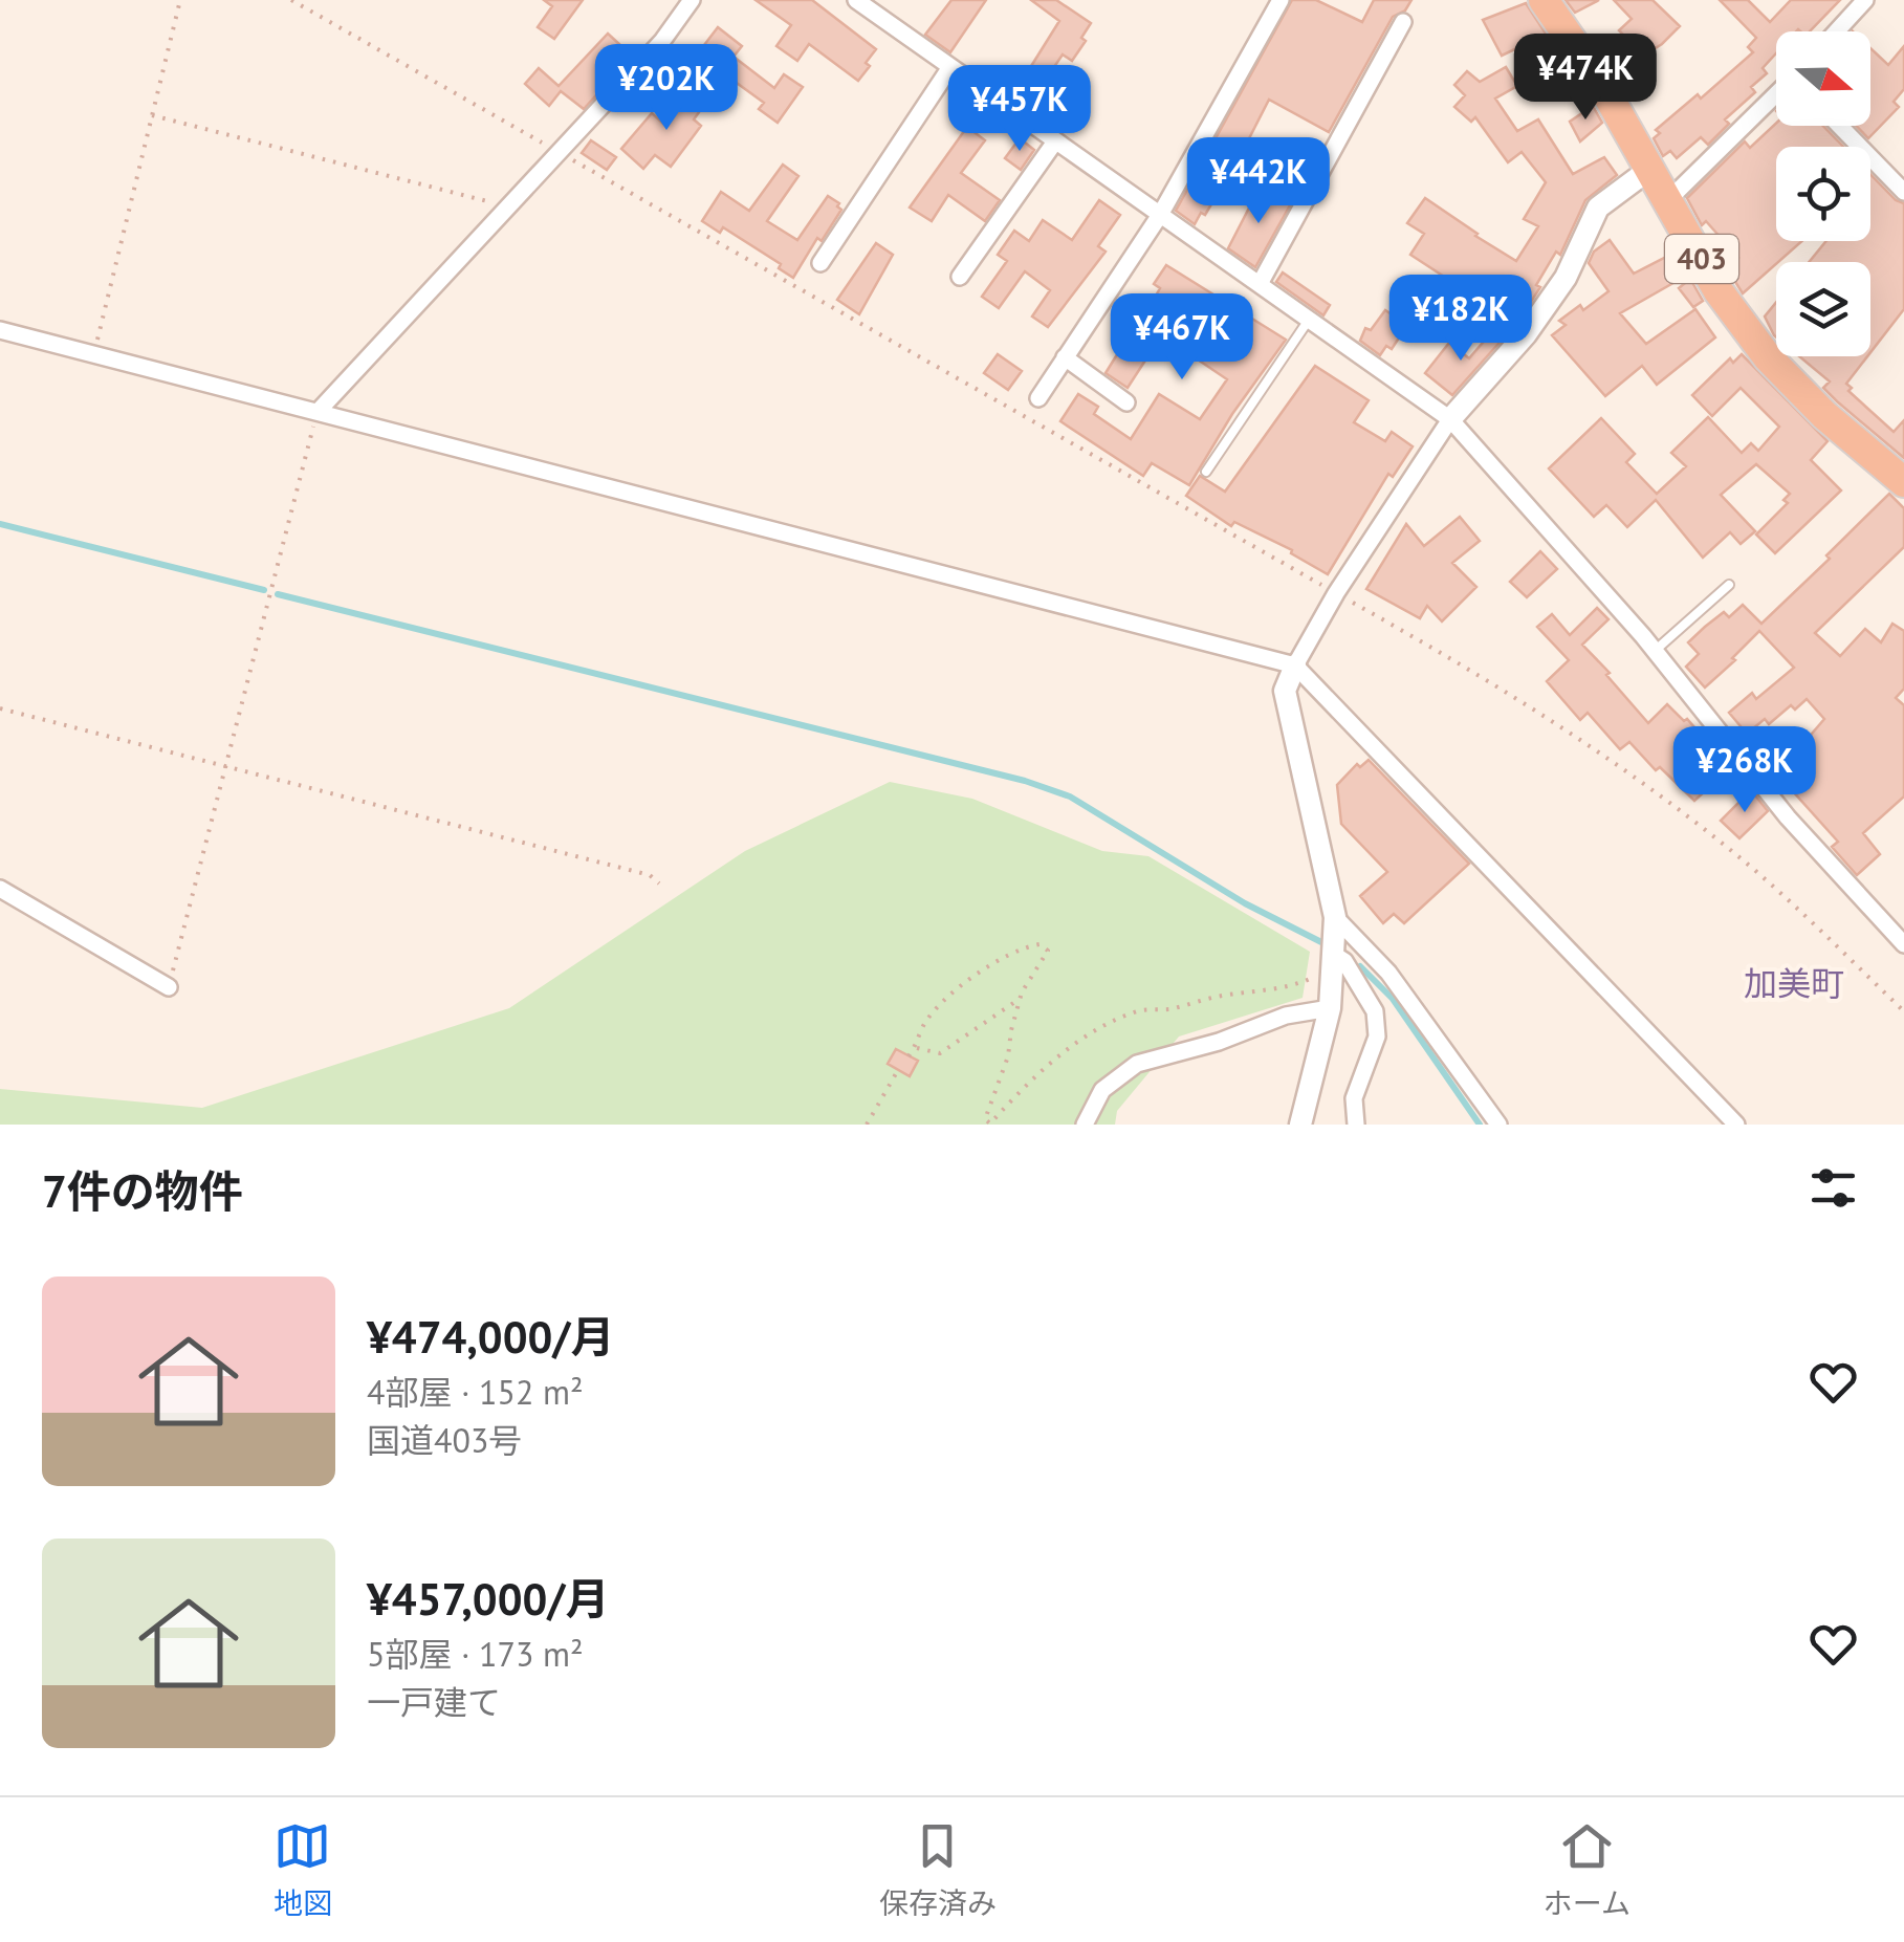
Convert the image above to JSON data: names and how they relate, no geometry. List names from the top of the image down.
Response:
{
  "streets": {
    "highway": ["403"]
  },
  "districts": ["加美町"],
  "north": "right",
  "page": {
    "price": [
      "¥474K",
      "¥202K",
      "¥457K",
      "¥442K",
      "¥182K",
      "¥467K",
      "¥268K"
    ],
    "heading": "7件の物件",
    "list": [
      {
        "name": "¥474,000/月",
        "note": "4部屋 · 152 m² · 国道403号"
      },
      {
        "name": "¥457,000/月",
        "note": "5部屋 · 173 m² · 一戸建て"
      }
    ],
    "tabs": ["地図", "保存済み", "ホーム"]
  }
}
